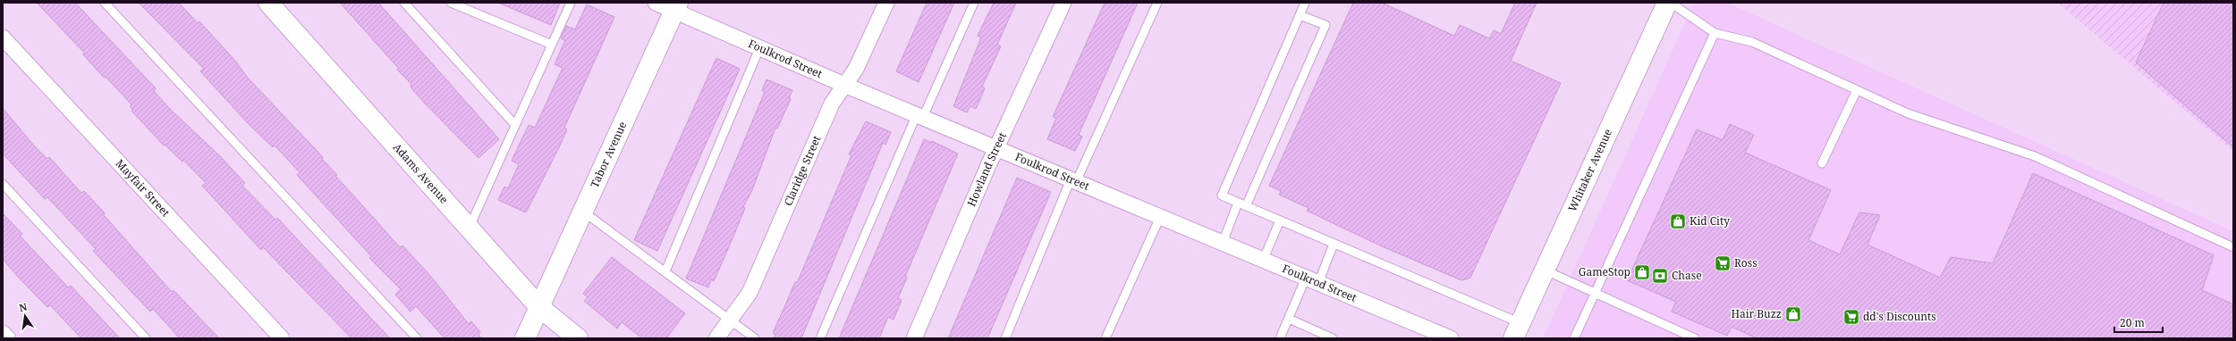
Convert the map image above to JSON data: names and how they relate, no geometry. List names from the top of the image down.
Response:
{
  "streets": {
    "main road": ["Tabor Avenue", "Whitaker Avenue", "Adams Avenue"],
    "street": [
      "Foulkrod Street",
      "Howland Street",
      "Claridge Street",
      "Mayfair Street"
    ]
  },
  "crossings": [
    ["Foulkrod Street", "Tabor Avenue"],
    ["Foulkrod Street", "Howland Street"],
    ["Foulkrod Street", "Claridge Street"],
    ["Tabor Avenue", "Adams Avenue"]
  ],
  "places": {
    "shop": ["Kid City", "GameStop", "Hair Buzz"],
    "supermarket": ["Ross", "dd's Discounts"],
    "bank": ["Chase"]
  },
  "scale_bar": "20 m",
  "north": "top"
}
